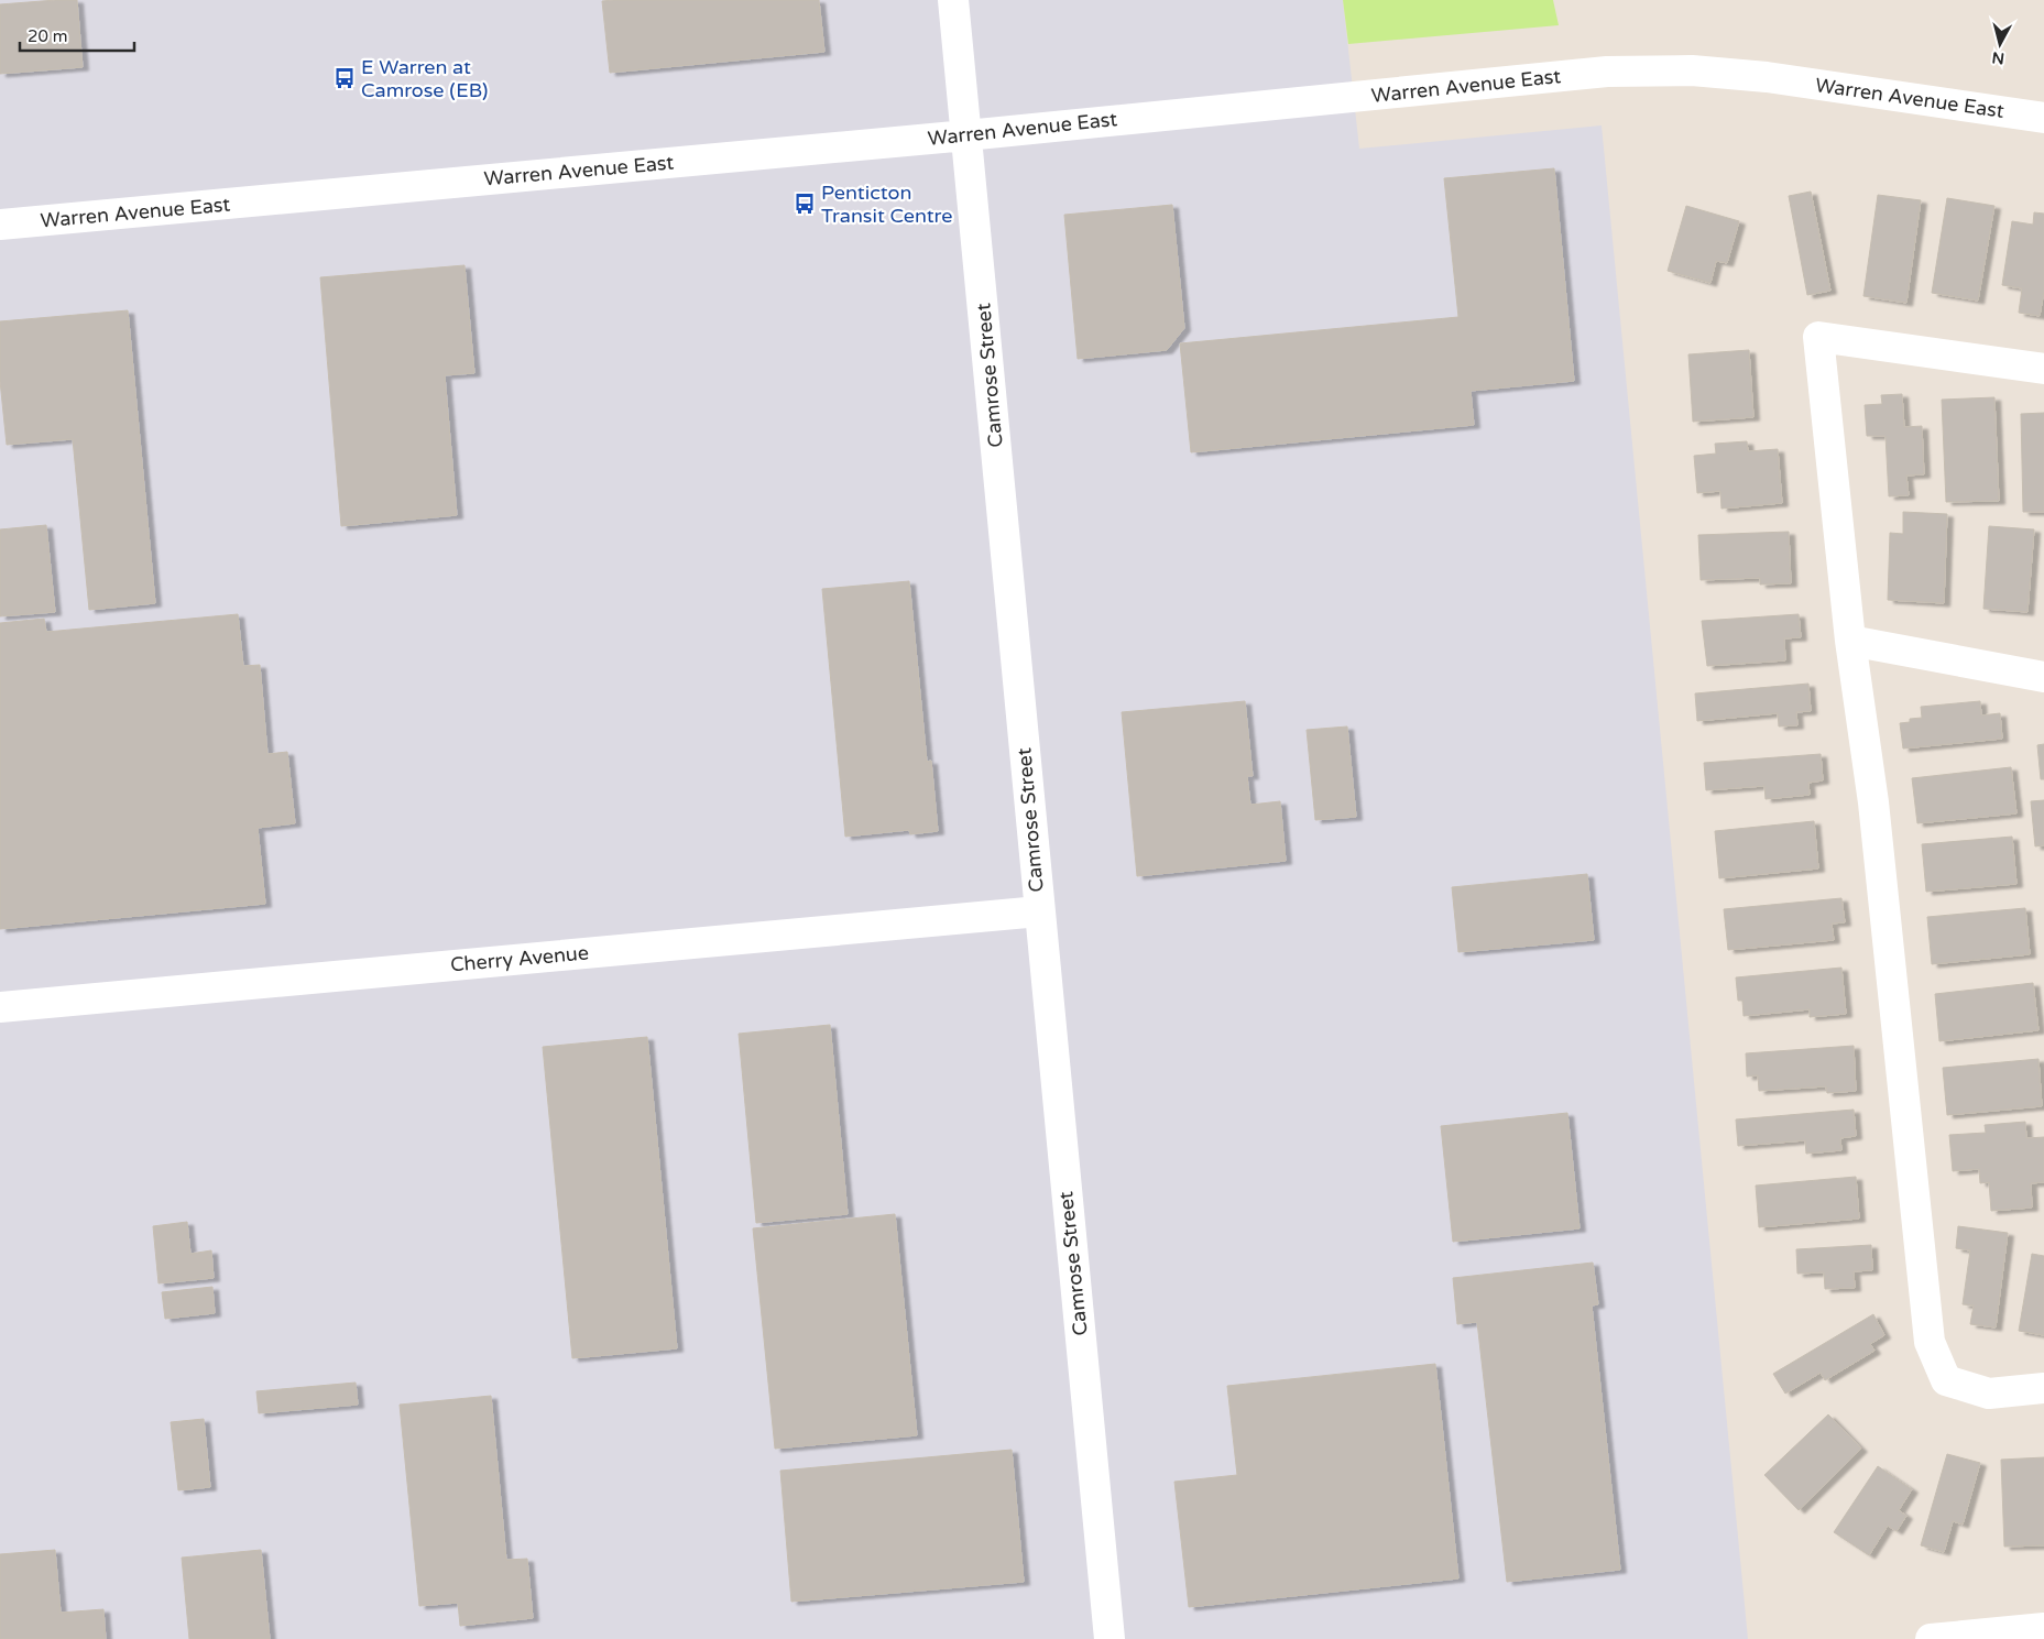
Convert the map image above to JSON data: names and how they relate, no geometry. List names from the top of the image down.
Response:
{
  "streets": {
    "street": ["Warren Avenue East", "Camrose Street", "Cherry Avenue"]
  },
  "crossings": [
    ["Warren Avenue East", "Camrose Street"],
    ["Camrose Street", "Cherry Avenue"]
  ],
  "places": {
    "bus stop": ["E Warren at Camrose (EB)", "Penticton Transit Centre"]
  },
  "scale_bar": "20 m",
  "north": "bottom"
}
